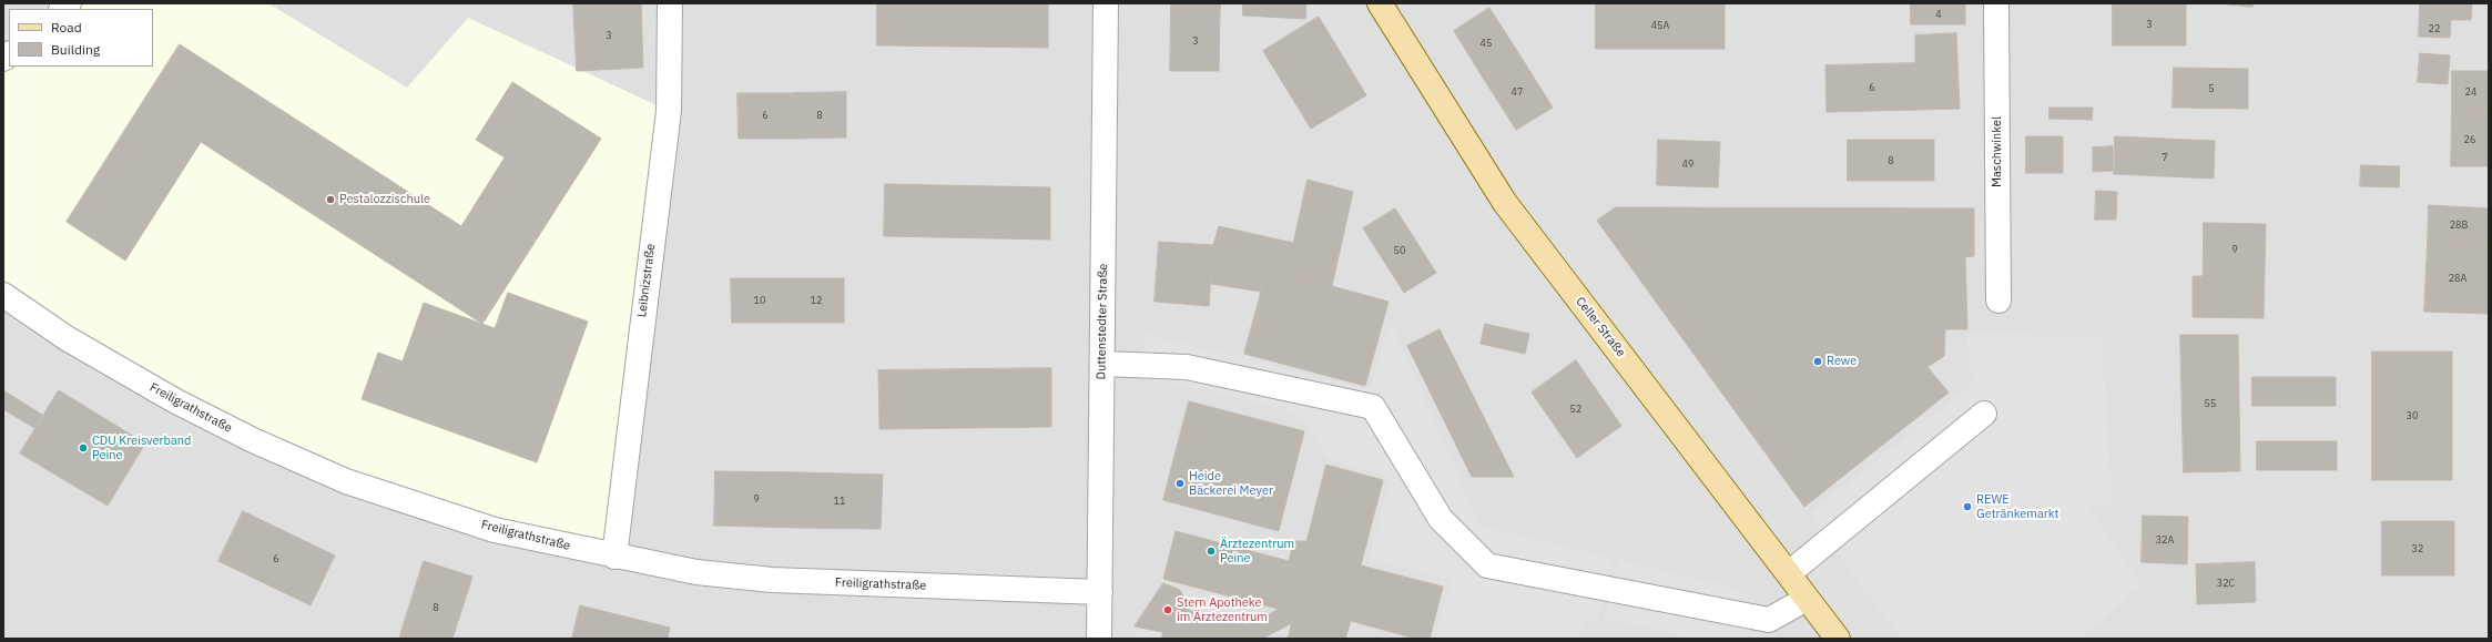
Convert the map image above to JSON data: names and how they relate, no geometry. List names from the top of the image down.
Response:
{
  "streets": {
    "main road": ["Celler Straße"],
    "street": [
      "Maschwinkel",
      "Leibnizstraße",
      "Duttenstedter Straße",
      "Freiligrathstraße"
    ]
  },
  "crossings": [
    ["Leibnizstraße", "Freiligrathstraße"],
    ["Duttenstedter Straße", "Freiligrathstraße"]
  ],
  "places": [
    "Pestalozzischule",
    "Rewe",
    "CDU Kreisverband Peine",
    "Heide Bäckerei Meyer",
    "REWE Getränkemarkt",
    "Ärztezentrum Peine",
    "Stern Apotheke im Ärztezentrum"
  ],
  "house_numbers": [
    "4",
    "3",
    "45A",
    "22",
    "3",
    "3",
    "45",
    "6",
    "5",
    "47",
    "24",
    "6",
    "8",
    "26",
    "7",
    "8",
    "49",
    "28B",
    "9",
    "50",
    "28A",
    "10",
    "12",
    "55",
    "52",
    "30",
    "9",
    "11",
    "32A",
    "32",
    "6",
    "32C",
    "8"
  ],
  "legend": ["Road", "Building"]
}
